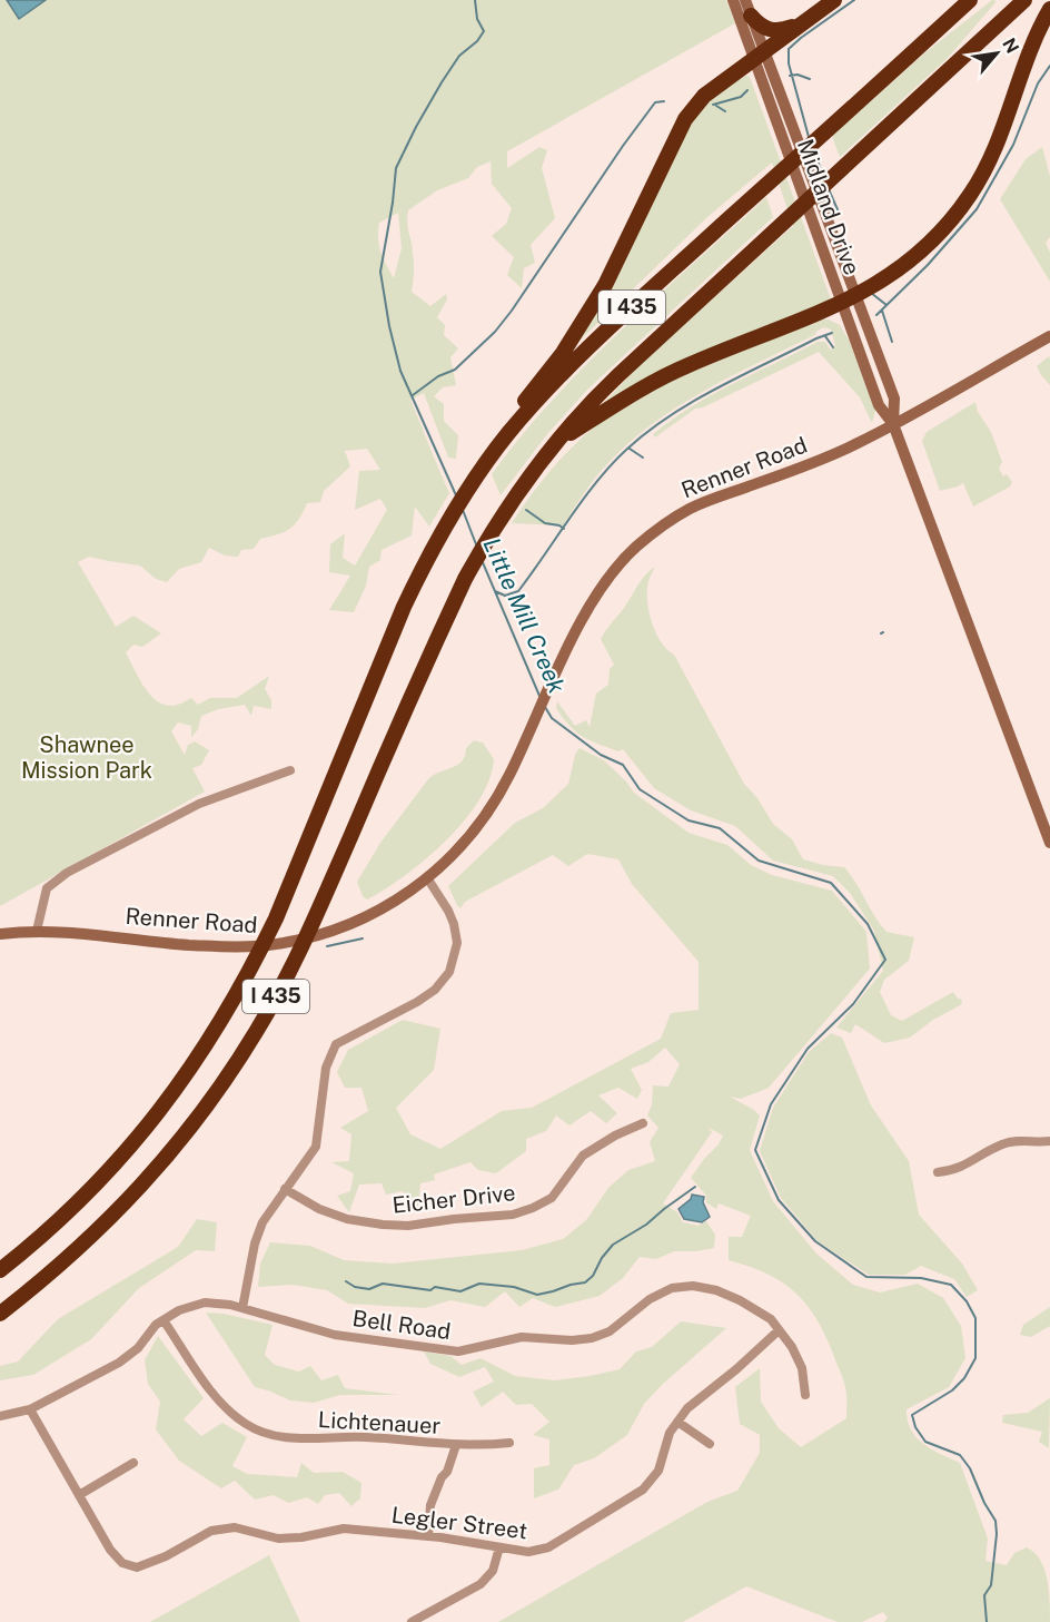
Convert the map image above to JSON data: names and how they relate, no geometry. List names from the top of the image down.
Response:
{
  "streets": {
    "highway": ["I 435"],
    "main road": ["Midland Drive", "Renner Road"],
    "street": [
      "Eicher Drive",
      "Bell Road",
      "Lichtenauer",
      "Legler Street"
    ]
  },
  "crossings": [
    ["Midland Drive", "Renner Road"],
    ["Bell Road", "Lichtenauer"],
    ["Bell Road", "Legler Street"]
  ],
  "water": ["Little Mill Creek"],
  "parks": ["Shawnee Mission Park"],
  "north": "top right"
}
